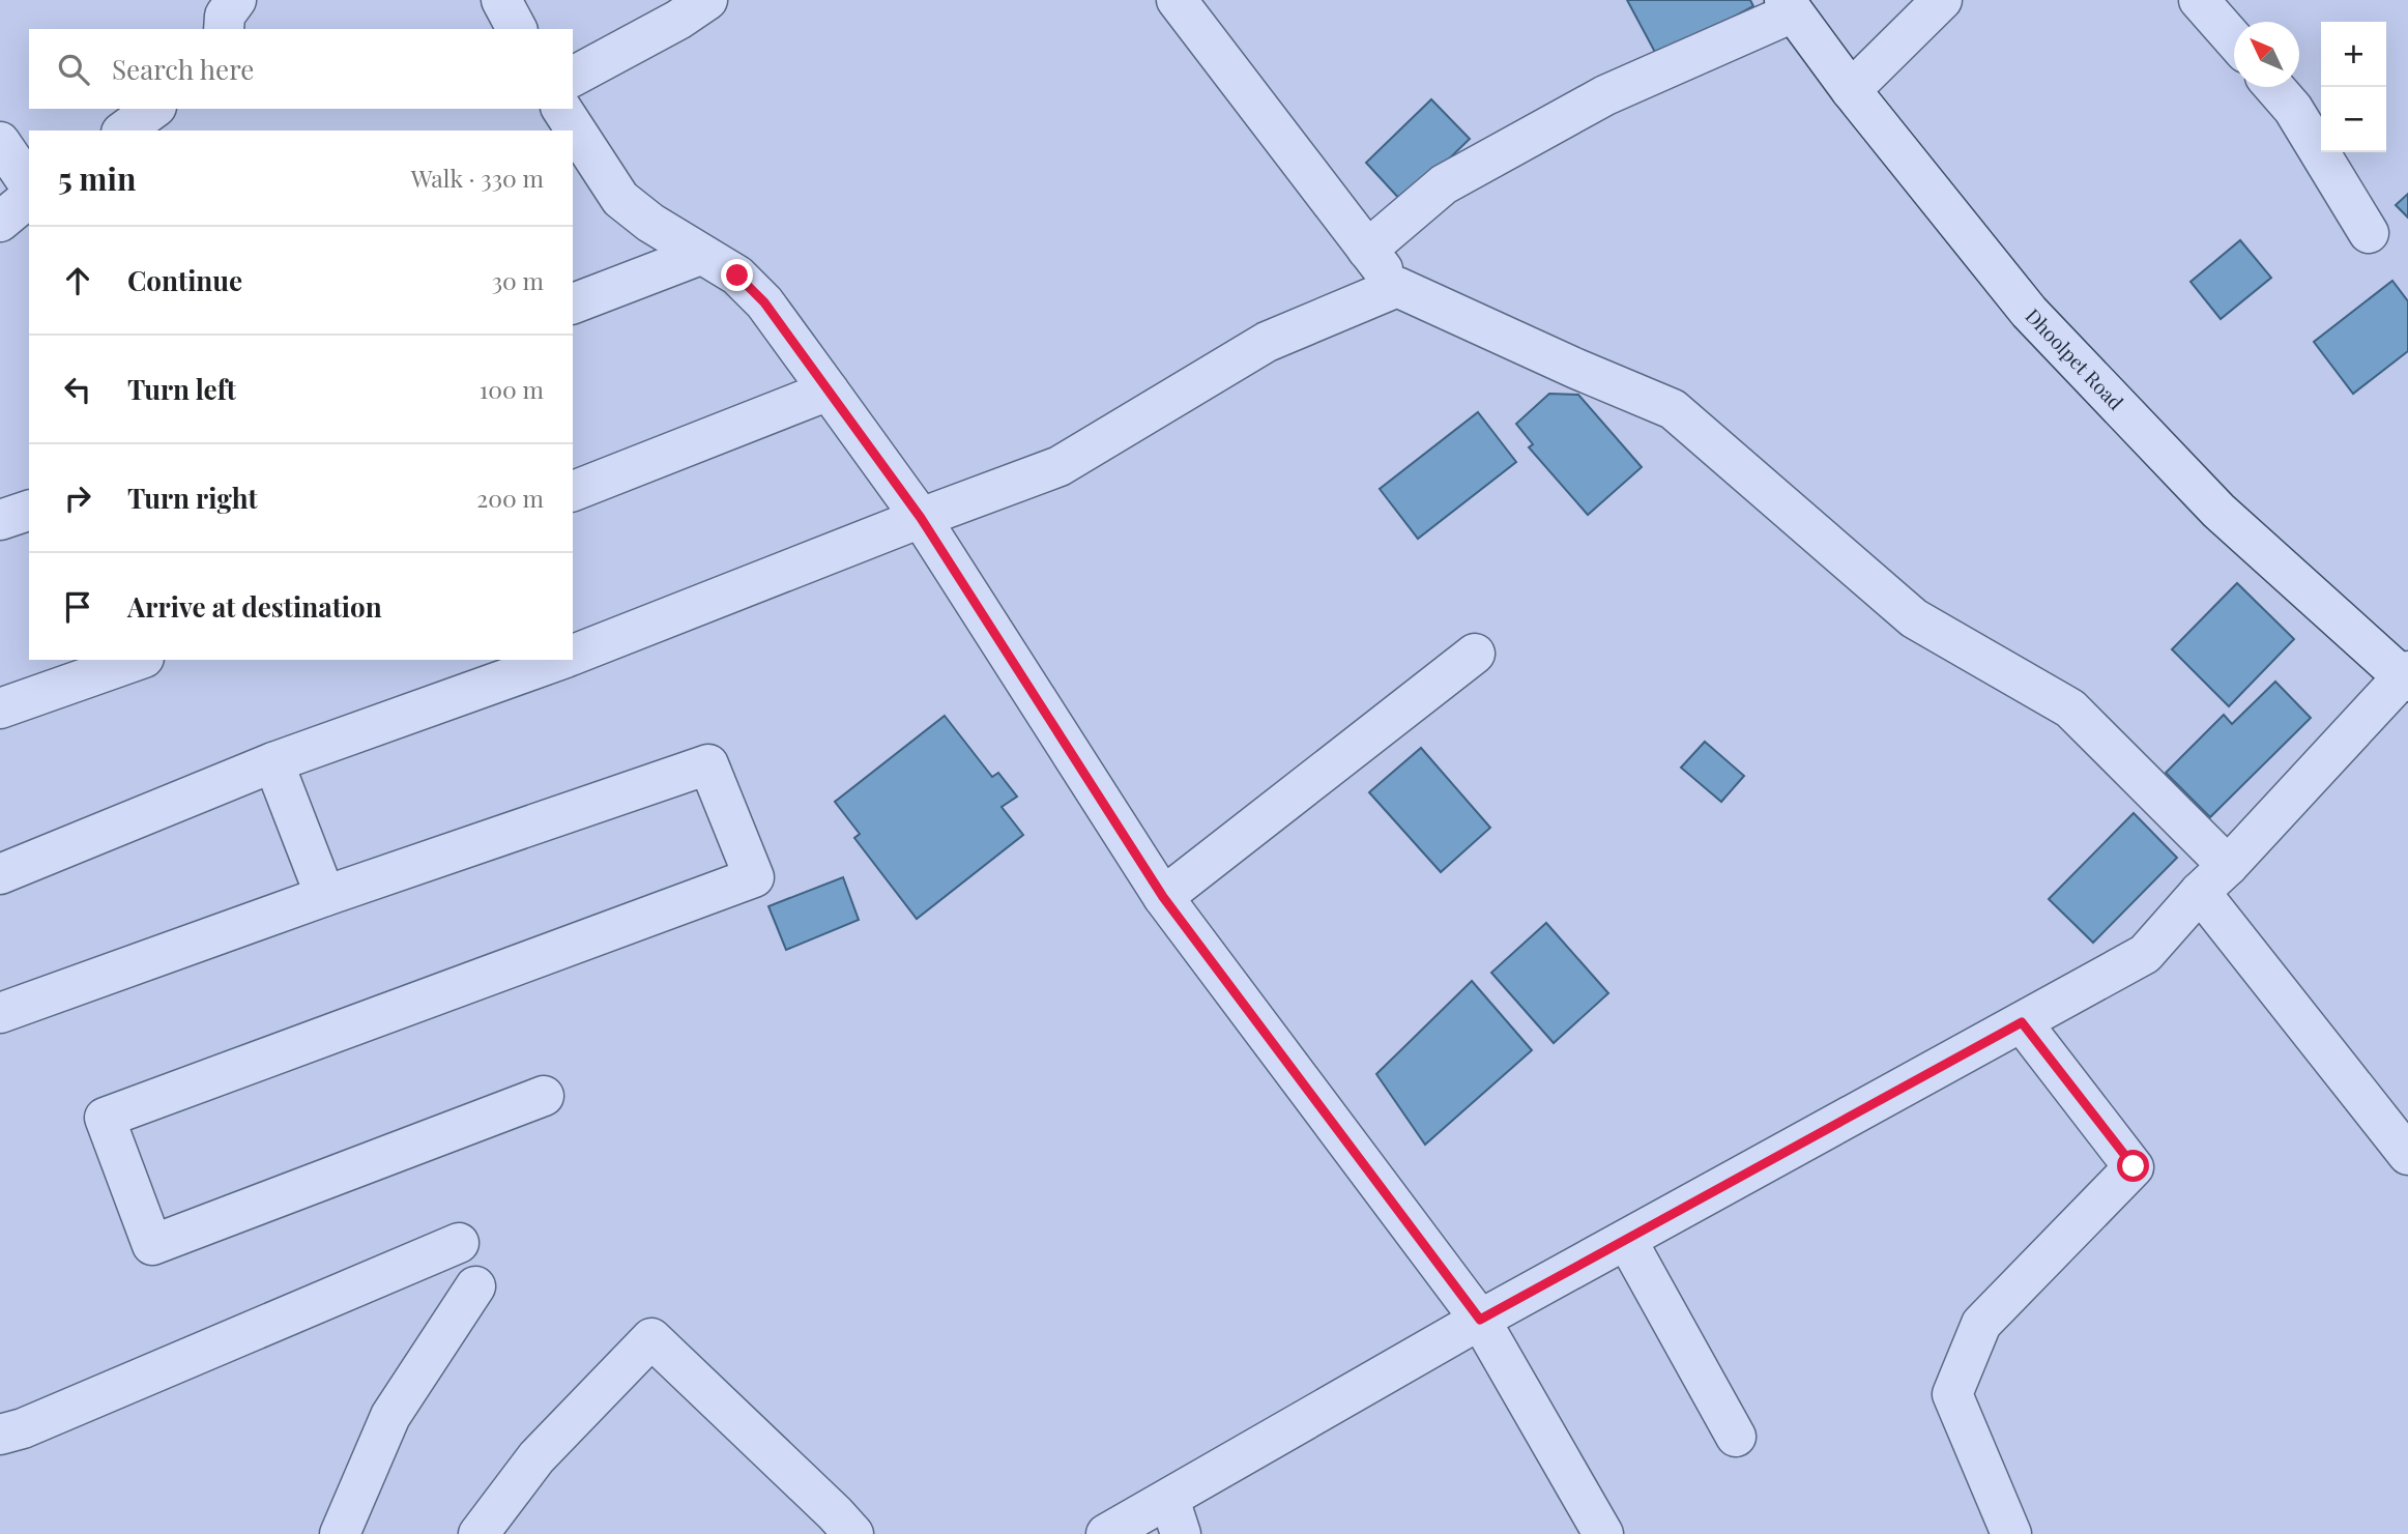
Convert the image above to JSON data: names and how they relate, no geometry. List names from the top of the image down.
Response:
{
  "streets": {
    "street": ["Dhoolpet Road"]
  },
  "north": "top left",
  "page": {
    "map_buttons": ["+", "−"],
    "search": "Search here",
    "heading": ["5 min", "Walk · 330 m"],
    "list": [
      ["Continue", "30 m"],
      ["Turn left", "100 m"],
      ["Turn right", "200 m"],
      "Arrive at destination"
    ]
  }
}
